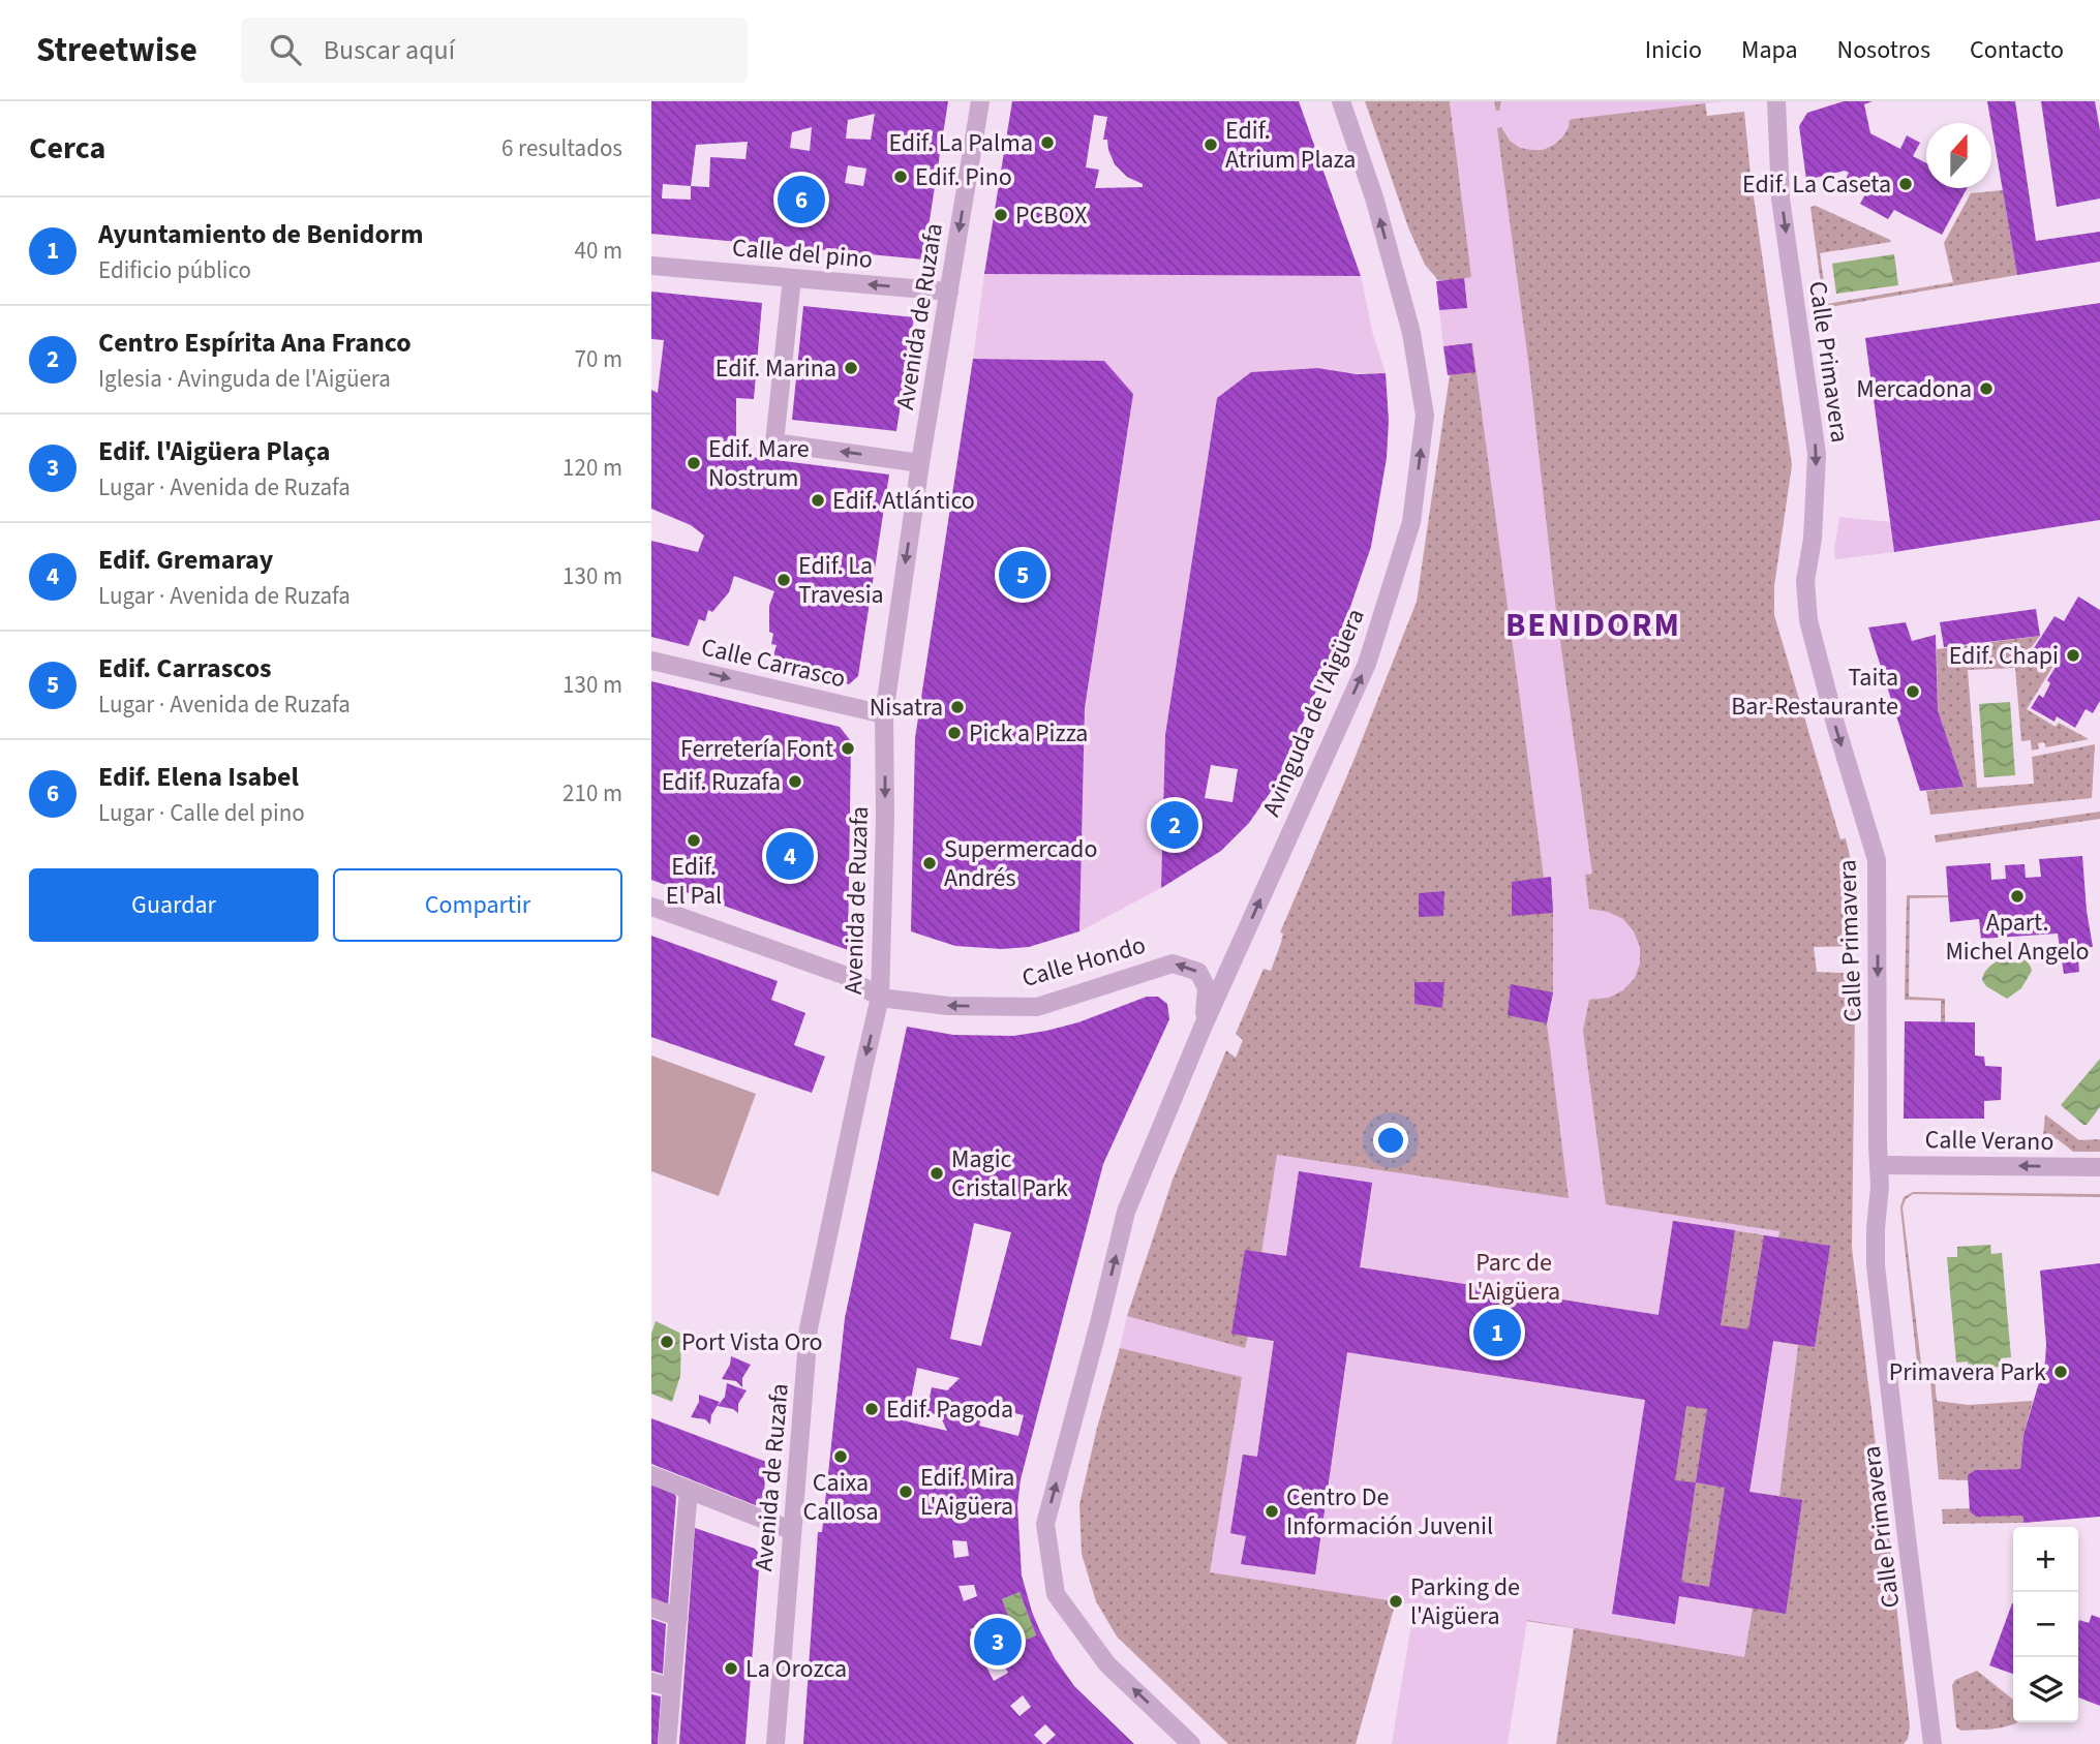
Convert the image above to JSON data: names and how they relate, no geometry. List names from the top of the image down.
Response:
{
  "streets": {
    "street": [
      "Calle del pino",
      "Avenida de Ruzafa",
      "Calle Primavera",
      "Calle Carrasco",
      "Avinguda de l'Aigüera",
      "Calle Hondo",
      "Calle Verano"
    ]
  },
  "crossings": [
    ["Calle del pino", "Avenida de Ruzafa"],
    ["Avenida de Ruzafa", "Calle Carrasco"],
    ["Avenida de Ruzafa", "Calle Hondo"],
    ["Calle Primavera", "Calle Verano"],
    ["Avinguda de l'Aigüera", "Calle Hondo"]
  ],
  "one_way": [
    "Calle del pino",
    "Avenida de Ruzafa",
    "Calle Primavera",
    "Calle Carrasco",
    "Avinguda de l'Aigüera",
    "Calle Hondo",
    "Calle Verano"
  ],
  "districts": ["BENIDORM"],
  "parks": ["Parc de L'Aigüera"],
  "places": [
    "Edif. La Palma",
    "Edif. Atrium Plaza",
    "Edif. Pino",
    "Edif. La Caseta",
    "PCBOX",
    "Edif. Marina",
    "Mercadona",
    "Edif. Mare Nostrum",
    "Edif. Atlántico",
    "Edif. La Travesia",
    "Edif. Chapi",
    "Taita Bar-Restaurante",
    "Nisatra",
    "Pick a Pizza",
    "Ferretería Font",
    "Edif. Ruzafa",
    "Edif. El Pal",
    "Supermercado Andrés",
    "Apart. Michel Angelo",
    "Magic Cristal Park",
    "Port Vista Oro",
    "Primavera Park",
    "Edif. Pagoda",
    "Caixa Callosa",
    "Edif. Mira L'Aigüera",
    "Centro De Información Juvenil",
    "Parking de l'Aigüera",
    "La Orozca"
  ],
  "north": "top",
  "page": {
    "header": "Streetwise",
    "search": "Buscar aquí",
    "nav": [
      "Inicio",
      "Mapa",
      "Nosotros",
      "Contacto"
    ],
    "heading": ["Cerca", "6 resultados"],
    "pins": [
      "6",
      "5",
      "2",
      "4",
      "1",
      "3"
    ],
    "list": [
      {
        "mark": "1",
        "name": "Ayuntamiento de Benidorm",
        "note": "Edificio público",
        "value": "40 m"
      },
      {
        "mark": "2",
        "name": "Centro Espírita Ana Franco",
        "note": "Iglesia · Avinguda de l'Aigüera",
        "value": "70 m"
      },
      {
        "mark": "3",
        "name": "Edif. l'Aigüera Plaça",
        "note": "Lugar · Avenida de Ruzafa",
        "value": "120 m"
      },
      {
        "mark": "4",
        "name": "Edif. Gremaray",
        "note": "Lugar · Avenida de Ruzafa",
        "value": "130 m"
      },
      {
        "mark": "5",
        "name": "Edif. Carrascos",
        "note": "Lugar · Avenida de Ruzafa",
        "value": "130 m"
      },
      {
        "mark": "6",
        "name": "Edif. Elena Isabel",
        "note": "Lugar · Calle del pino",
        "value": "210 m"
      }
    ],
    "buttons": ["Guardar", "Compartir"],
    "map_buttons": ["+", "−"]
  }
}
